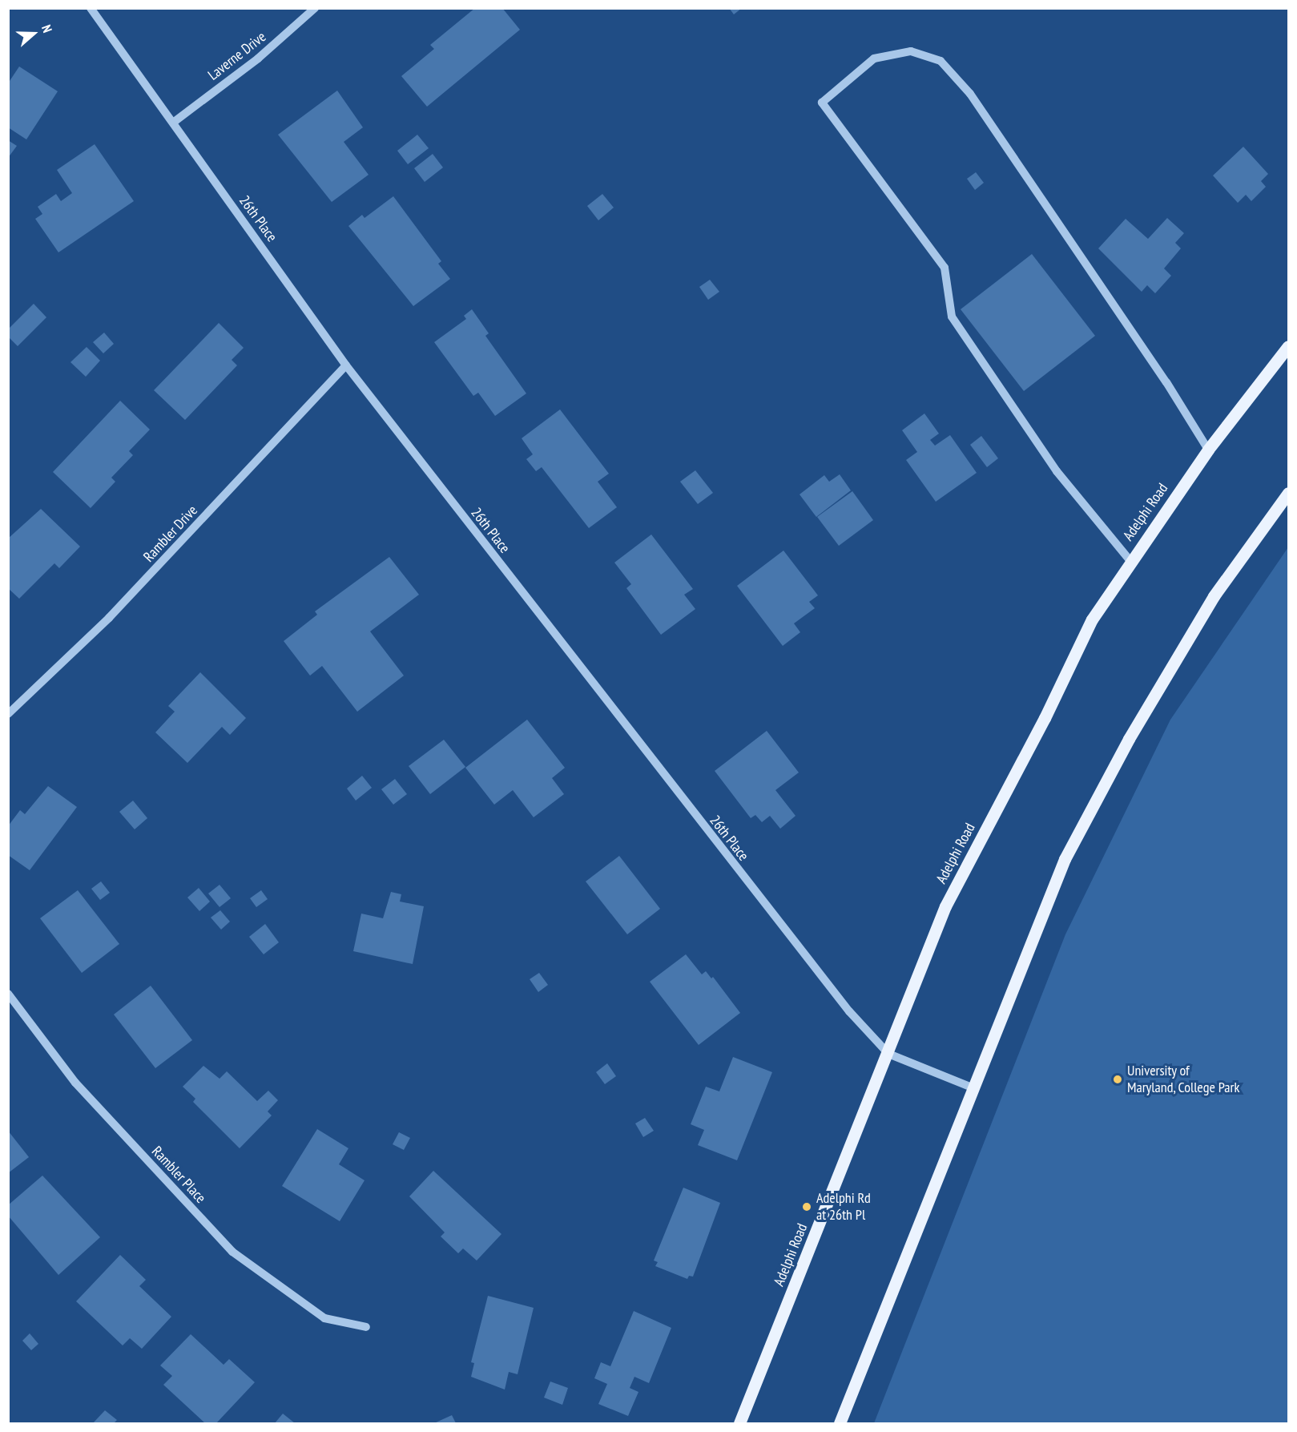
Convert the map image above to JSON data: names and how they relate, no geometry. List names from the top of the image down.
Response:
{
  "streets": {
    "main road": ["Adelphi Road"],
    "street": [
      "Laverne Drive",
      "26th Place",
      "Rambler Drive",
      "Rambler Place"
    ]
  },
  "crossings": [
    ["Laverne Drive", "26th Place"],
    ["26th Place", "Adelphi Road"],
    ["26th Place", "Rambler Drive"]
  ],
  "places": ["University of Maryland, College Park", "Adelphi Rd at 26th Pl"],
  "north": "right"
}
